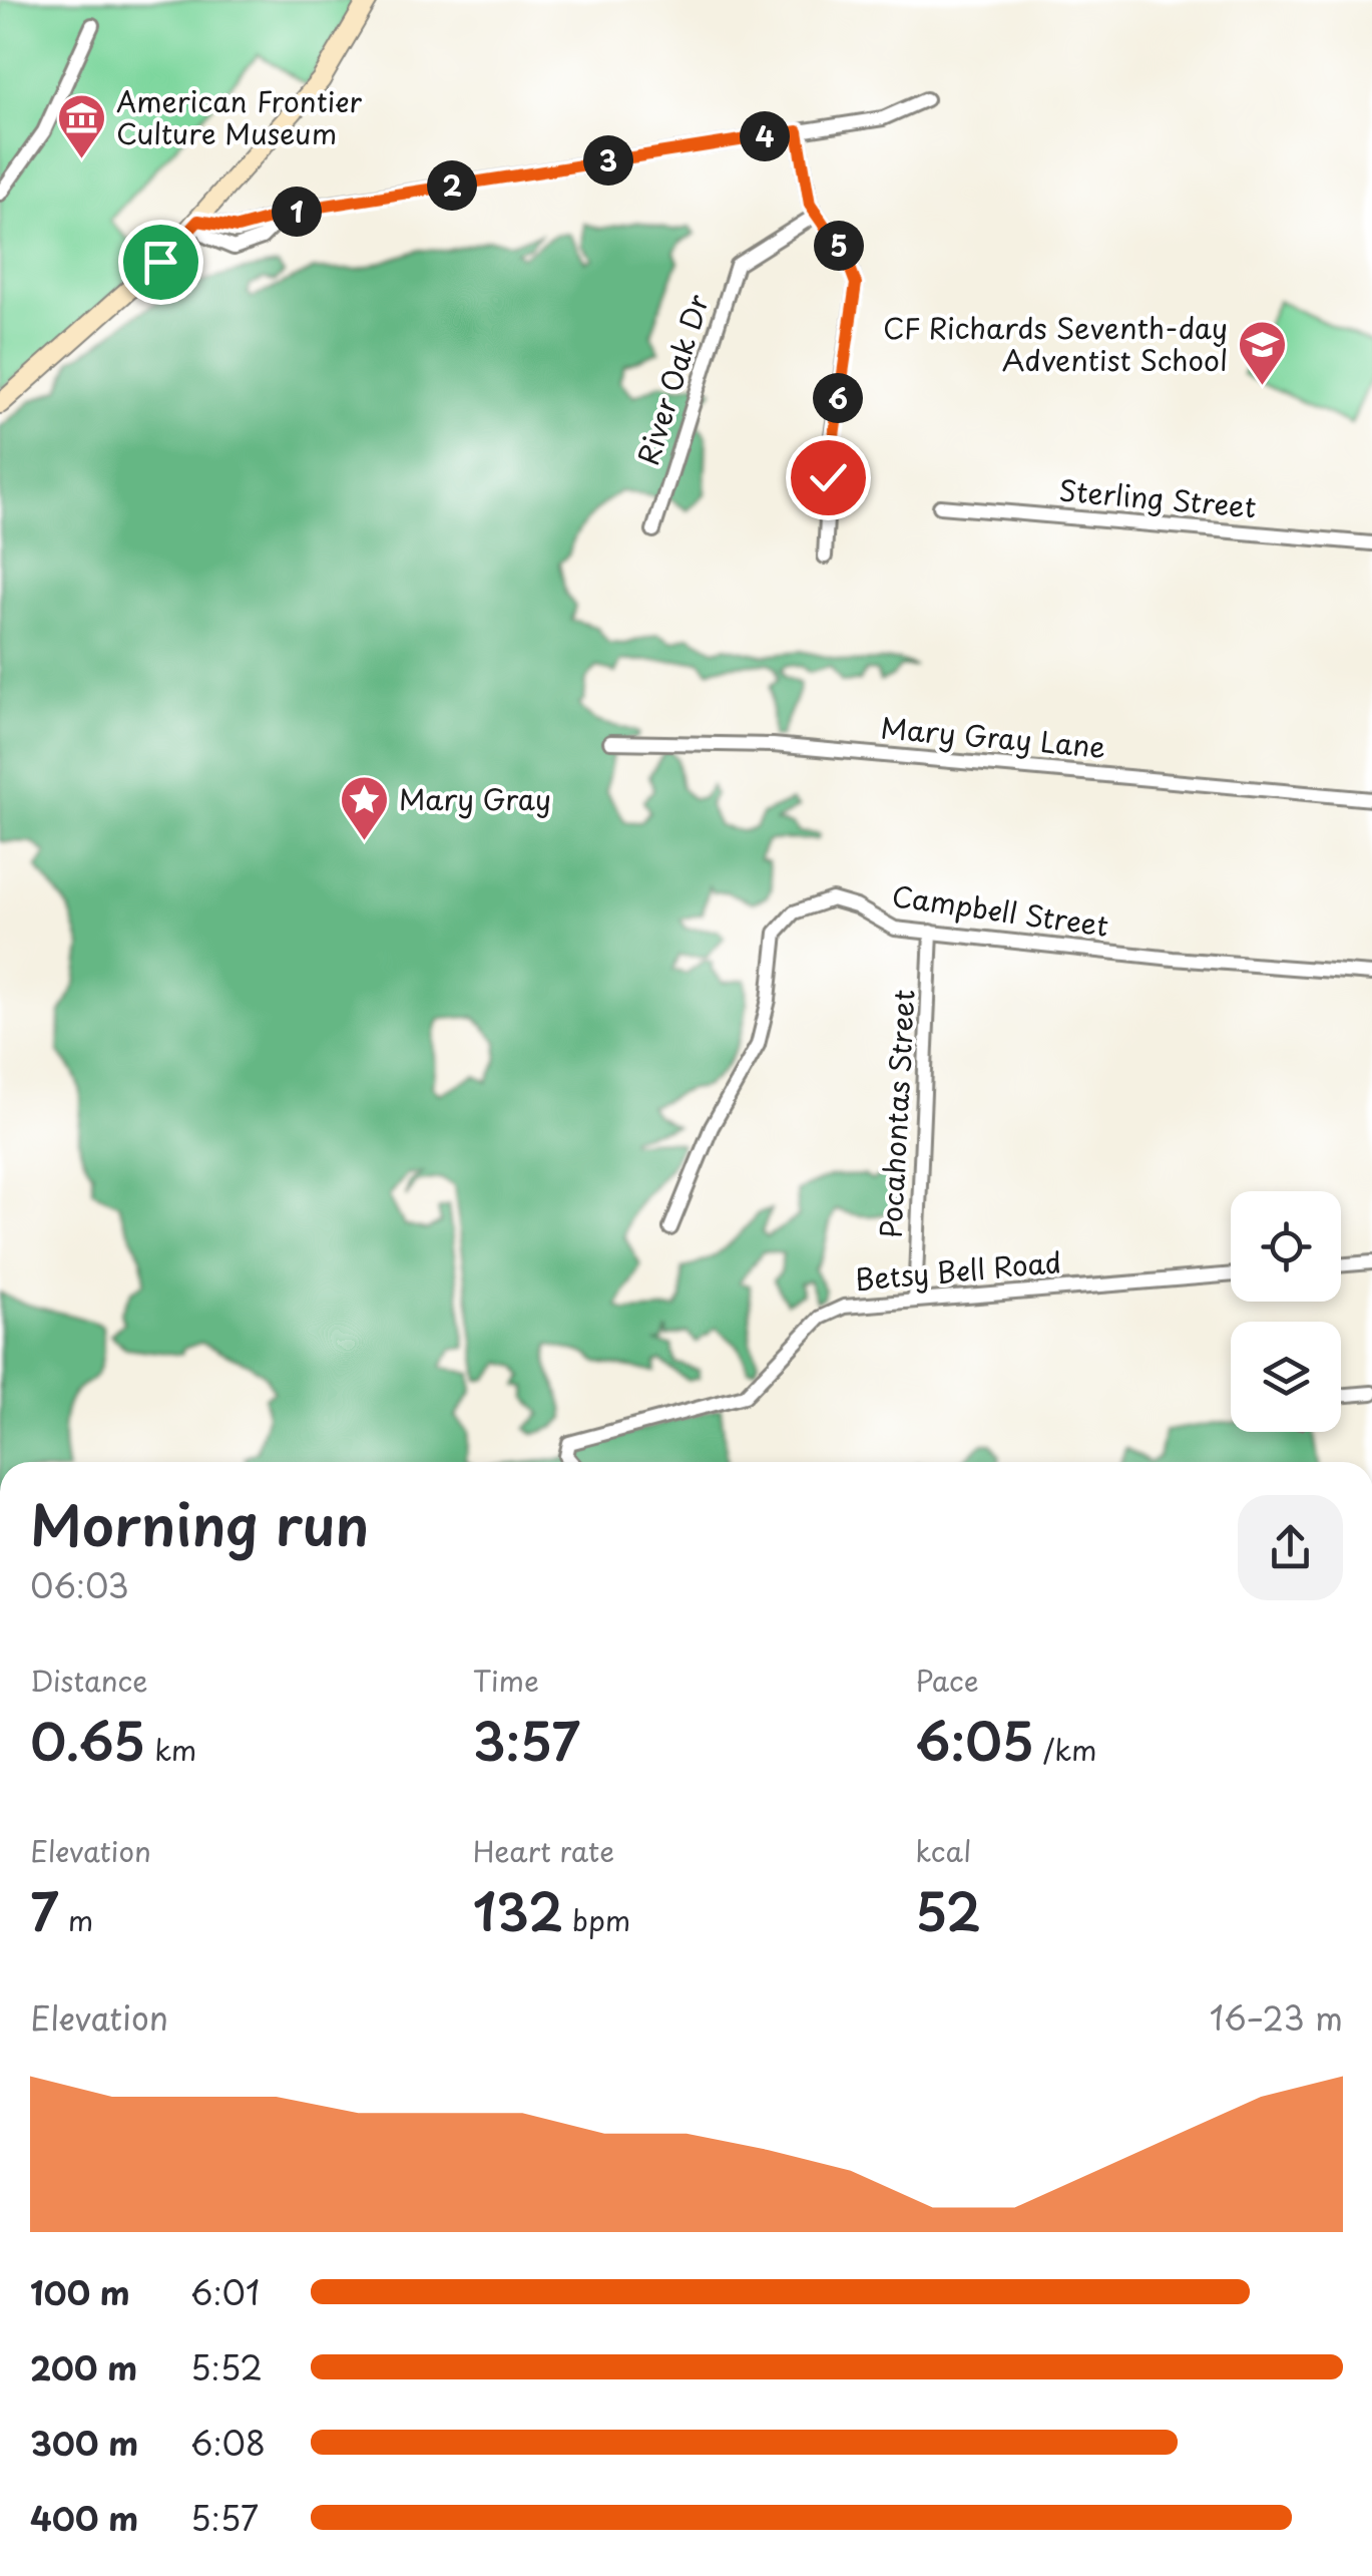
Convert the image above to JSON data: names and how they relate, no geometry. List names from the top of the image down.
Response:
{
  "streets": {
    "street": [
      "River Oak Dr",
      "Sterling Street",
      "Mary Gray Lane",
      "Campbell Street",
      "Pocahontas Street",
      "Betsy Bell Road"
    ]
  },
  "crossings": [
    ["Campbell Street", "Pocahontas Street"],
    ["Pocahontas Street", "Betsy Bell Road"]
  ],
  "places": {
    "museum": ["American Frontier Culture Museum"],
    "school or university": ["CF Richards Seventh-day Adventist School"],
    "place": ["Mary Gray"]
  },
  "page": {
    "pins": [
      "4",
      "3",
      "2",
      "1",
      "5",
      "6"
    ],
    "heading": ["Morning run", "06:03"],
    "stats": [
      ["Distance", "0.65 km"],
      ["Time", "3:57"],
      ["Pace", "6:05 /km"],
      ["Elevation", "7 m"],
      ["Heart rate", "132 bpm"],
      ["kcal", "52"]
    ],
    "chart": ["Elevation", "16–23 m"],
    "list": [
      {
        "name": "100 m",
        "note": "6:01"
      },
      {
        "name": "200 m",
        "note": "5:52"
      },
      {
        "name": "300 m",
        "note": "6:08"
      },
      {
        "name": "400 m",
        "note": "5:57"
      }
    ]
  }
}
